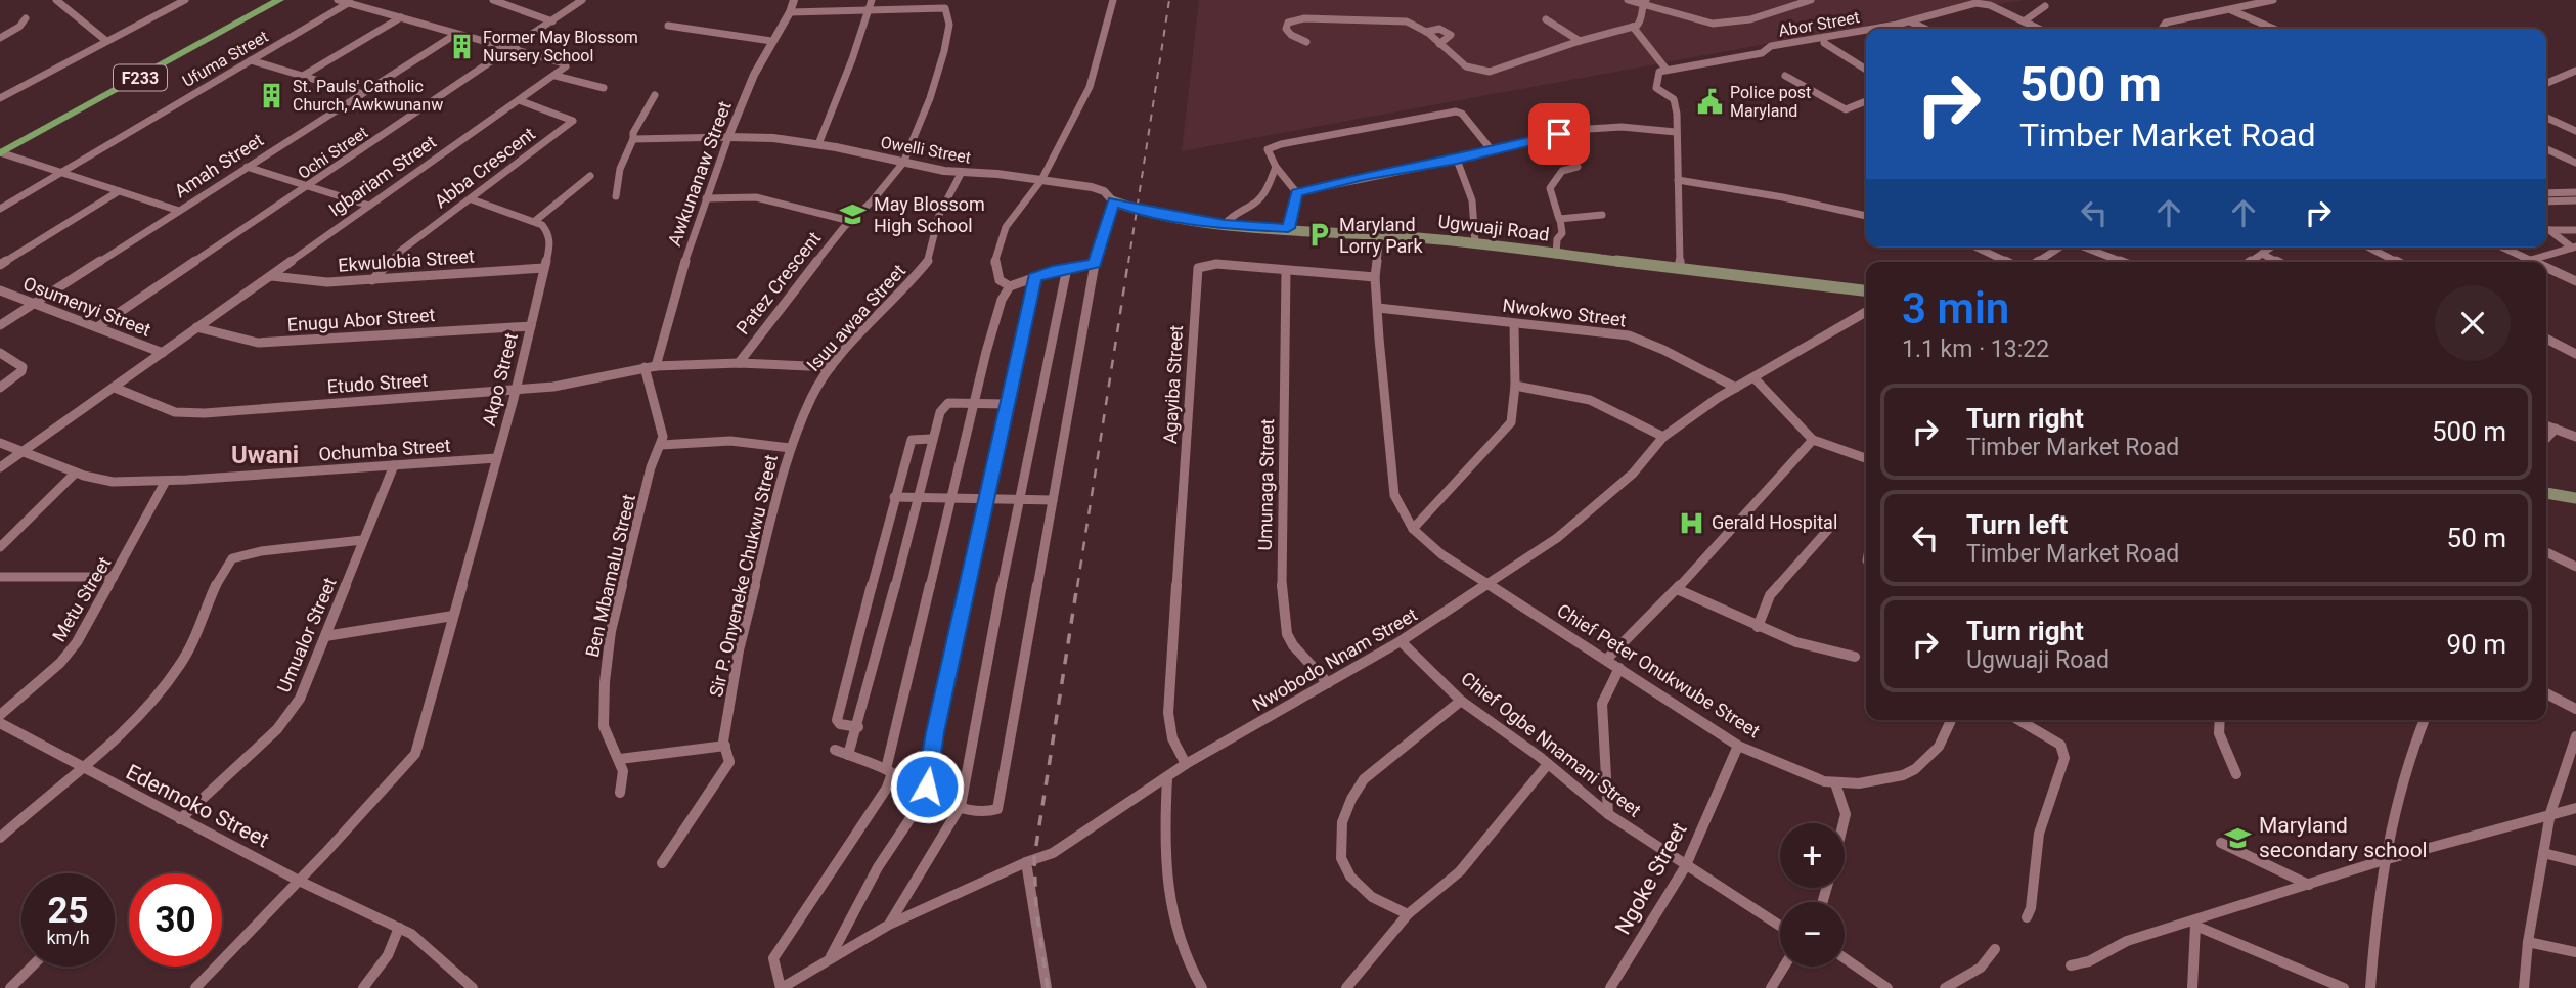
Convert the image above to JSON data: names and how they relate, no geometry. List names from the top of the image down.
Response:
{
  "streets": {
    "main road": ["F233", "Ugwuaji Road"],
    "street": [
      "Abor Street",
      "Ufuma Street",
      "Owelli Street",
      "Ochi Street",
      "Amah Street",
      "Abba Crescent",
      "Awkunanaw Street",
      "Igbariam Street",
      "Ekwulobia Street",
      "Patez Crescent",
      "Osumenyi Street",
      "Nwokwo Street",
      "Isuu awaa Street",
      "Enugu Abor Street",
      "Akpo Street",
      "Etudo Street",
      "Agayiba Street",
      "Ochumba Street",
      "Umunaga Street",
      "Ben Mbamalu Street",
      "Sir P. Onyeneke Chukwu Street",
      "Metu Street",
      "Umualor Street",
      "Nwobodo Nnam Street",
      "Chief Peter Onukwube Street",
      "Chief Ogbe Nnamani Street",
      "Edennoko Street",
      "Ngoke Street"
    ]
  },
  "crossings": [
    ["Owelli Street", "Awkunanaw Street"],
    ["Owelli Street", "Ugwuaji Road"],
    ["Owelli Street", "Patez Crescent"],
    ["Owelli Street", "Isuu awaa Street"],
    ["Ochi Street", "Osumenyi Street"],
    ["Amah Street", "Osumenyi Street"],
    ["Abba Crescent", "Igbariam Street"],
    ["Abba Crescent", "Ekwulobia Street"],
    ["Awkunanaw Street", "Etudo Street"],
    ["Awkunanaw Street", "Ben Mbamalu Street"],
    ["Igbariam Street", "Ekwulobia Street"],
    ["Igbariam Street", "Osumenyi Street"],
    ["Igbariam Street", "Enugu Abor Street"],
    ["Igbariam Street", "Etudo Street"],
    ["Igbariam Street", "Ochumba Street"],
    ["Ugwuaji Road", "Chief Peter Onukwube Street"],
    ["Ekwulobia Street", "Akpo Street"],
    ["Patez Crescent", "Etudo Street"],
    ["Nwokwo Street", "Nwobodo Nnam Street"],
    ["Nwokwo Street", "Chief Peter Onukwube Street"],
    ["Isuu awaa Street", "Etudo Street"],
    ["Isuu awaa Street", "Sir P. Onyeneke Chukwu Street"],
    ["Enugu Abor Street", "Akpo Street"],
    ["Akpo Street", "Etudo Street"],
    ["Akpo Street", "Ochumba Street"],
    ["Akpo Street", "Edennoko Street"],
    ["Etudo Street", "Ben Mbamalu Street"],
    ["Agayiba Street", "Umunaga Street"],
    ["Agayiba Street", "Nwobodo Nnam Street"],
    ["Agayiba Street", "Chief Peter Onukwube Street"],
    ["Ochumba Street", "Metu Street"],
    ["Ochumba Street", "Umualor Street"],
    ["Umunaga Street", "Nwobodo Nnam Street"],
    ["Ben Mbamalu Street", "Sir P. Onyeneke Chukwu Street"],
    ["Umualor Street", "Edennoko Street"],
    ["Nwobodo Nnam Street", "Chief Peter Onukwube Street"],
    ["Nwobodo Nnam Street", "Chief Ogbe Nnamani Street"],
    ["Chief Peter Onukwube Street", "Ngoke Street"],
    ["Chief Ogbe Nnamani Street", "Ngoke Street"]
  ],
  "districts": ["Uwani"],
  "places": {
    "building": ["Former May Blossom Nursery School", "St. Pauls' Catholic Church, Awkwunanw"],
    "public building": ["Police post Maryland"],
    "school or university": ["May Blossom High School", "Maryland secondary school"],
    "parking": ["Maryland Lorry Park"],
    "hospital": ["Gerald Hospital"]
  },
  "page": {
    "turn": ["500 m", "Timber Market Road"],
    "heading": ["3 min", "1.1 km · 13:22"],
    "list": [
      {
        "name": "Turn right",
        "note": "Timber Market Road",
        "value": "500 m"
      },
      {
        "name": "Turn left",
        "note": "Timber Market Road",
        "value": "50 m"
      },
      {
        "name": "Turn right",
        "note": "Ugwuaji Road",
        "value": "90 m"
      }
    ],
    "map_buttons": ["+", "−"],
    "speed": "25 km/h",
    "limit": "30"
  }
}
